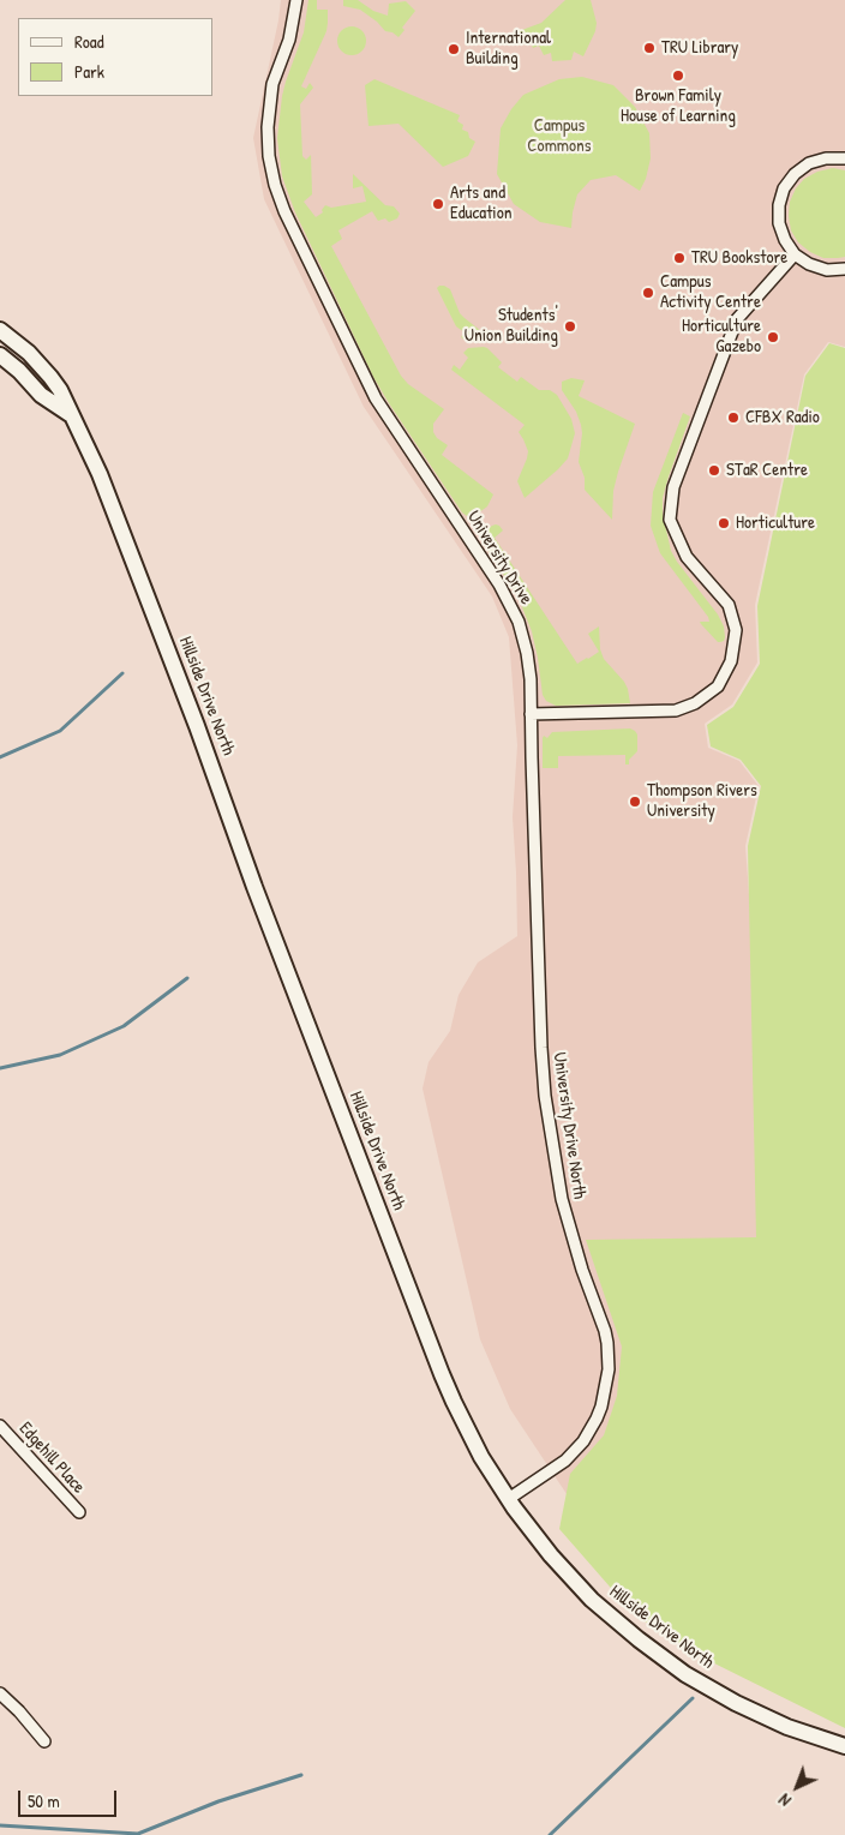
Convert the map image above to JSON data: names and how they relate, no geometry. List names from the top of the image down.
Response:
{
  "streets": {
    "street": [
      "University Drive",
      "Hillside Drive North",
      "University Drive North",
      "Edgehill Place"
    ]
  },
  "crossings": [
    ["University Drive", "University Drive North"]
  ],
  "parks": ["Campus Commons"],
  "places": [
    "TRU Library",
    "International Building",
    "Brown Family House of Learning",
    "Arts and Education",
    "TRU Bookstore",
    "Campus Activity Centre",
    "Students' Union Building",
    "Horticulture Gazebo",
    "CFBX Radio",
    "STaR Centre",
    "Horticulture",
    "Thompson Rivers University"
  ],
  "legend": ["Road", "Park"],
  "scale_bar": "50 m",
  "north": "bottom left"
}
